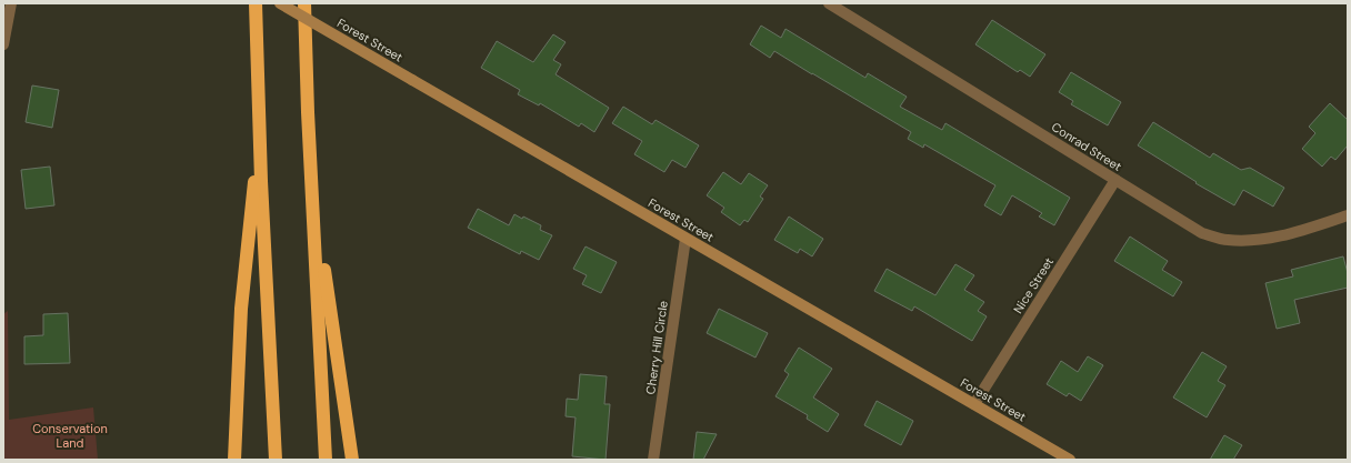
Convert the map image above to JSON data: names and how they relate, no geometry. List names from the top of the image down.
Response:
{
  "streets": {
    "street": [
      "Forest Street",
      "Conrad Street",
      "Nice Street",
      "Cherry Hill Circle"
    ]
  },
  "crossings": [
    ["Forest Street", "Nice Street"],
    ["Forest Street", "Cherry Hill Circle"],
    ["Conrad Street", "Nice Street"]
  ],
  "parks": ["Conservation Land"]
}
